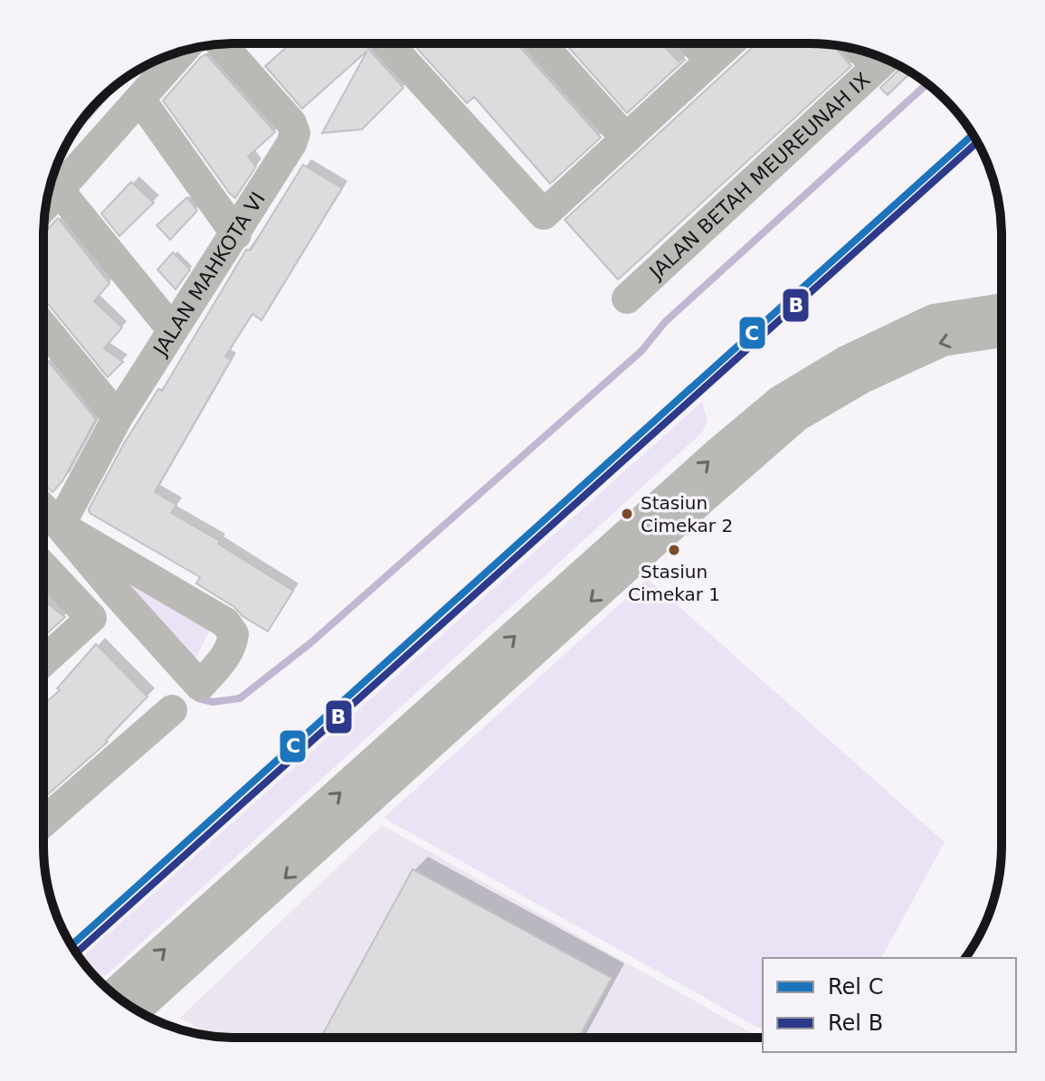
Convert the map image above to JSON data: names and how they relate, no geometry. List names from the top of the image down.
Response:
{
  "streets": {
    "street": ["JALAN BETAH MEUREUNAH IX", "JALAN MAHKOTA VI"]
  },
  "places": ["Stasiun Cimekar 2", "Stasiun Cimekar 1"],
  "lines": ["rail line C", "rail line B"],
  "legend": ["Rel C", "Rel B"]
}
